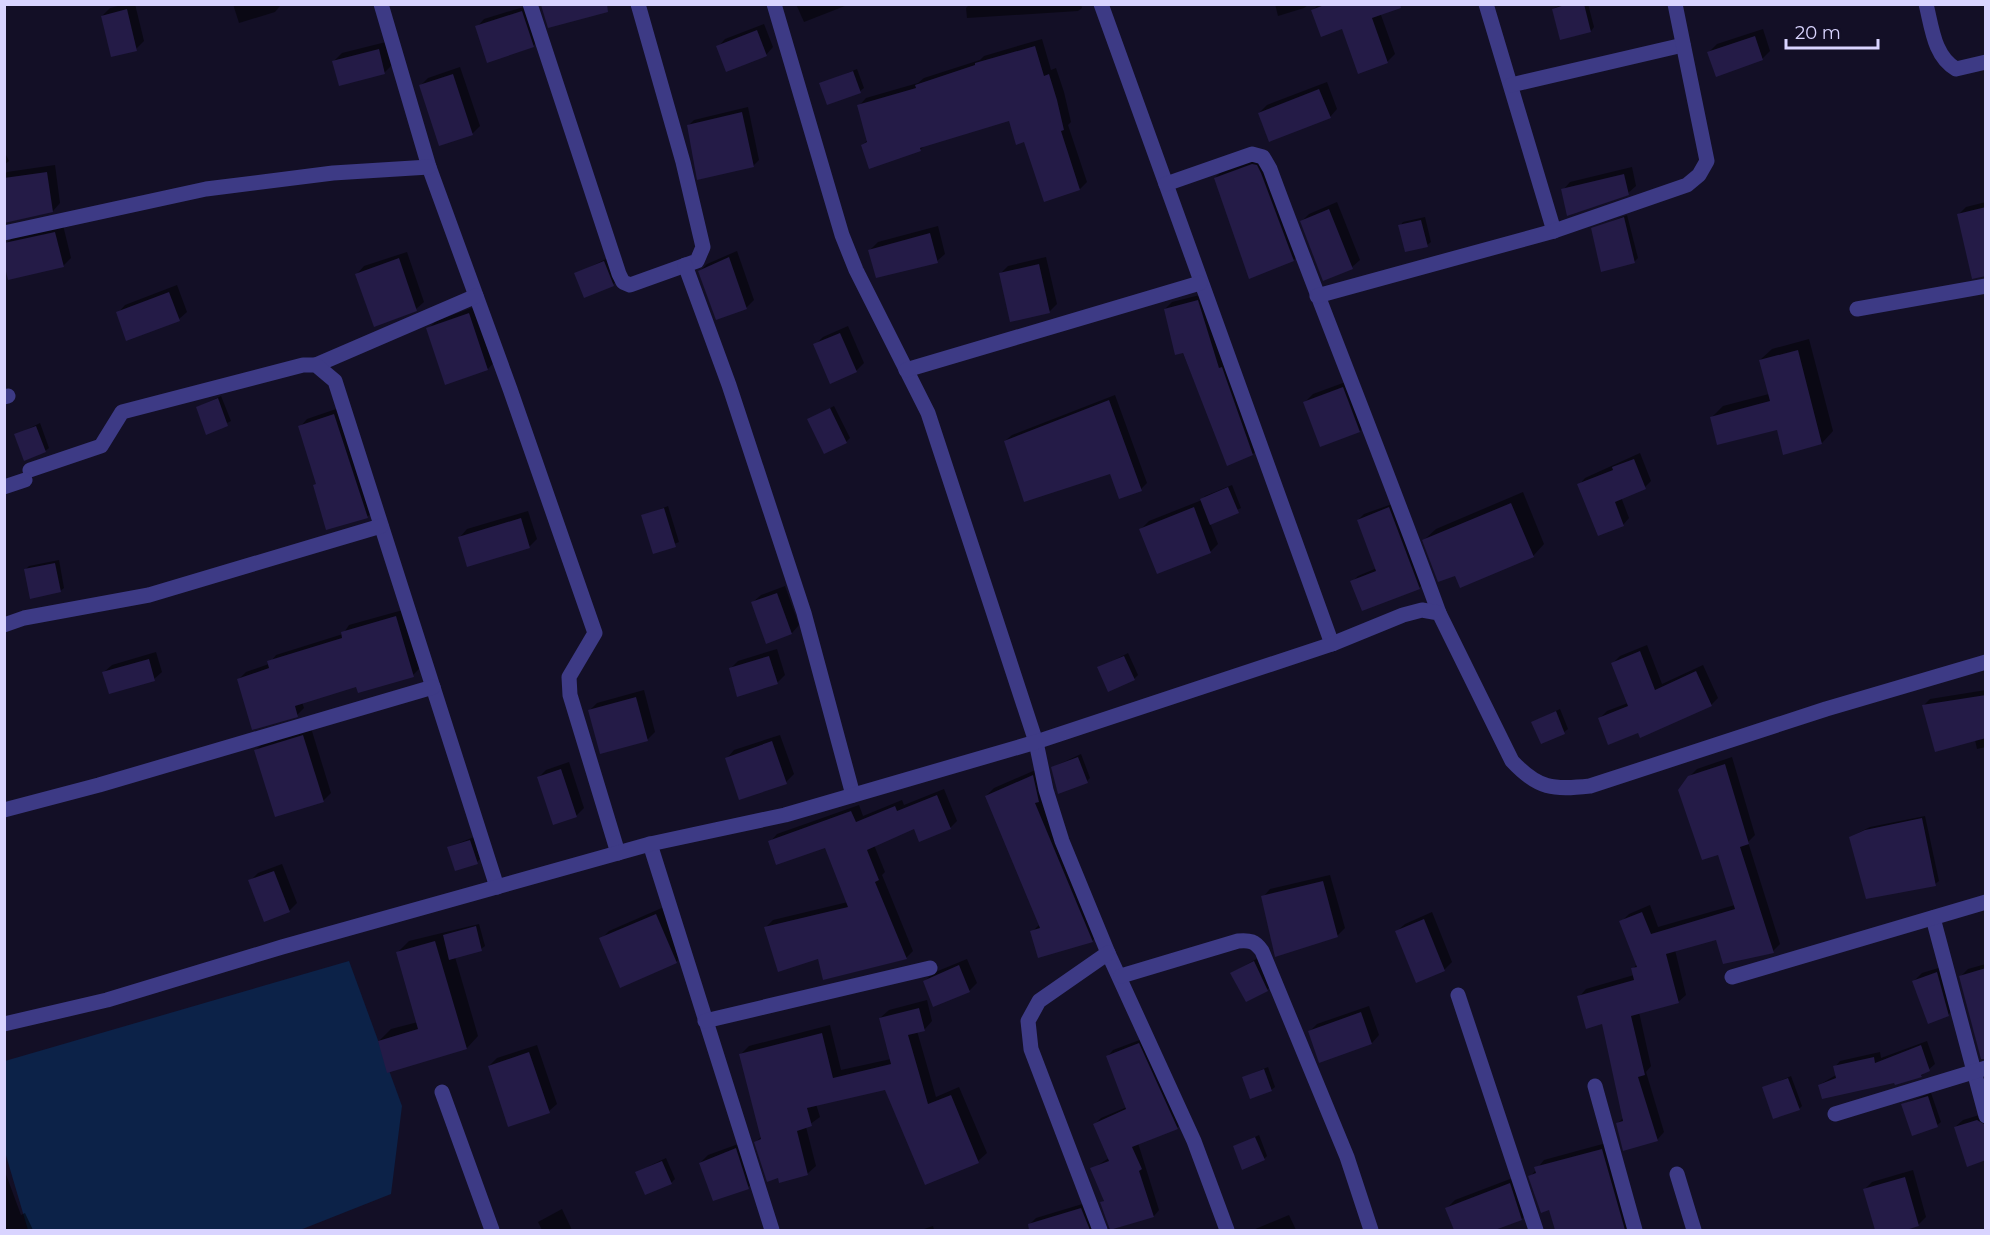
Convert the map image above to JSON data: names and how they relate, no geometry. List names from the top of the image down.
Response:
{
  "scale_bar": "20 m"
}
